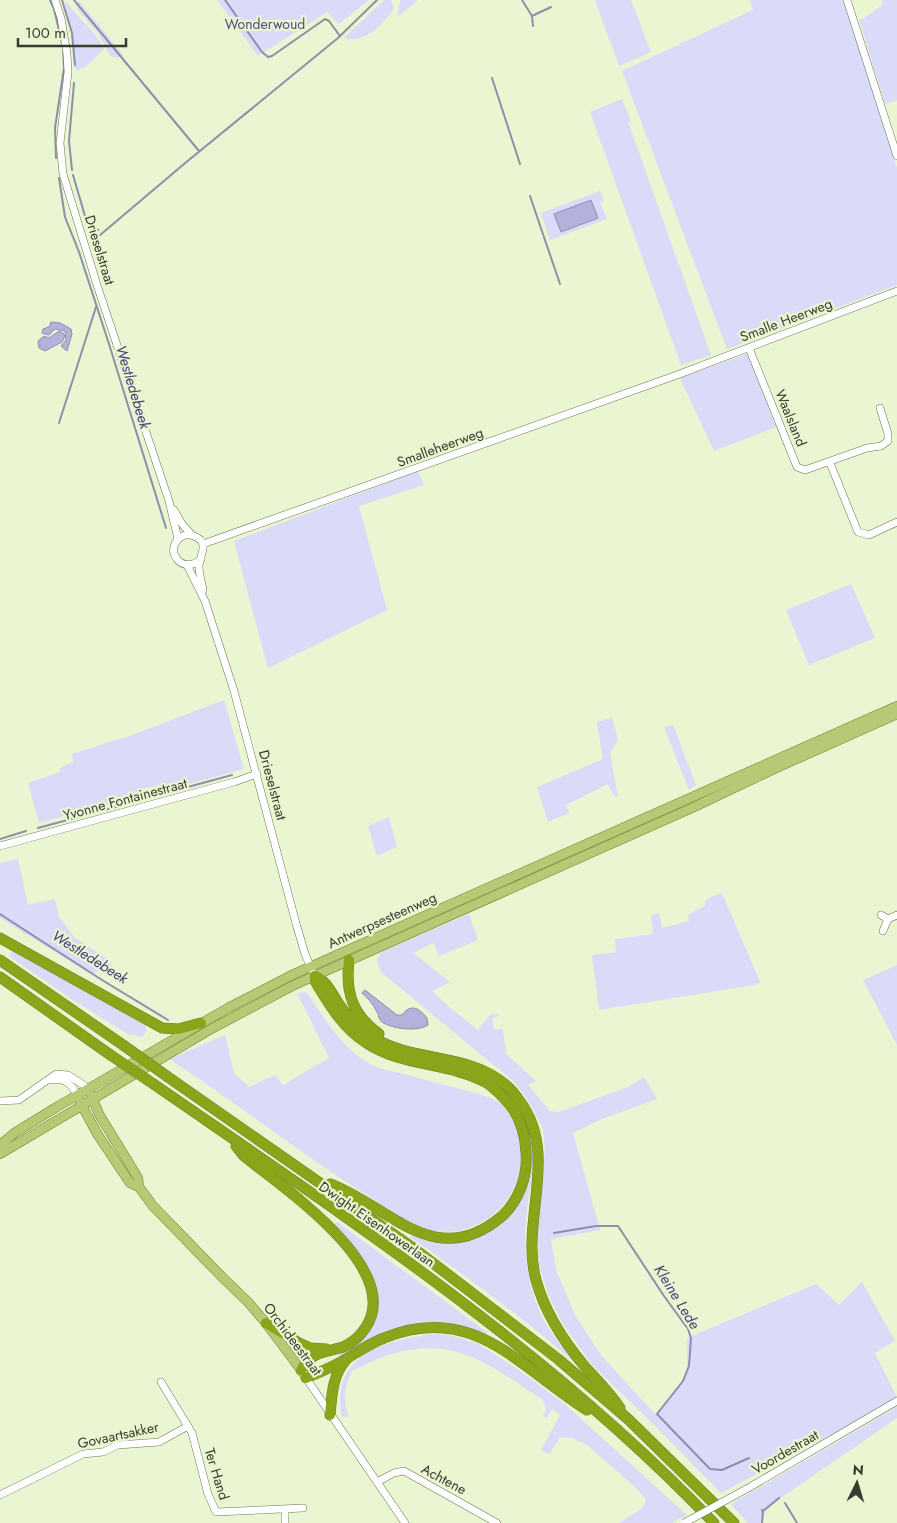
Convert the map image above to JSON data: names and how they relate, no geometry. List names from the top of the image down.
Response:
{
  "streets": {
    "highway": ["Dwight Eisenhowerlaan"],
    "main road": ["Antwerpsesteenweg", "Orchideestraat"],
    "street": [
      "Drieselstraat",
      "Smalle Heerweg",
      "Waalsland",
      "Smalleheerweg",
      "Yvonne Fontainestraat",
      "Govaartsakker",
      "Voordestraat",
      "Ter Hand",
      "Achtene"
    ]
  },
  "crossings": [
    ["Drieselstraat", "Smalleheerweg"],
    ["Drieselstraat", "Yvonne Fontainestraat"],
    ["Drieselstraat", "Antwerpsesteenweg"],
    ["Smalle Heerweg", "Waalsland"],
    ["Smalle Heerweg", "Smalleheerweg"],
    ["Antwerpsesteenweg", "Orchideestraat"],
    ["Orchideestraat", "Achtene"],
    ["Govaartsakker", "Ter Hand"]
  ],
  "water": ["Westledebeek", "Kleine Lede"],
  "parks": ["Wonderwoud"],
  "scale_bar": "100 m",
  "north": "top"
}
